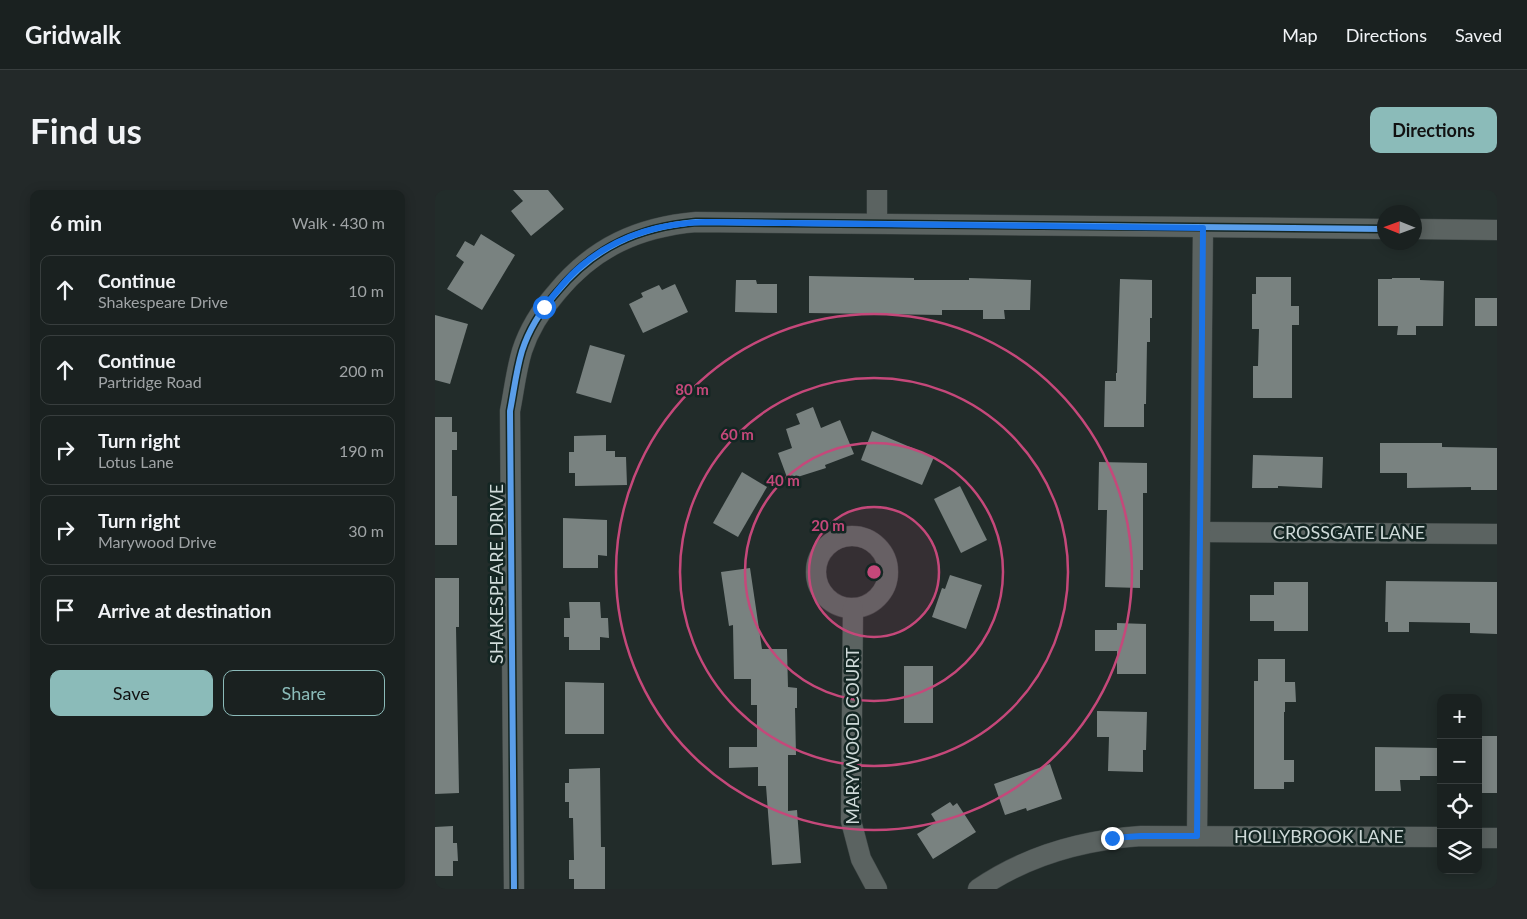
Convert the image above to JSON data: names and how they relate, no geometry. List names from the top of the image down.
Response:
{
  "streets": {
    "street": [
      "CROSSGATE LANE",
      "SHAKESPEARE DRIVE",
      "MARYWOOD COURT",
      "HOLLYBROOK LANE"
    ]
  },
  "north": "left",
  "page": {
    "header": "Gridwalk",
    "nav": ["Map", "Directions", "Saved"],
    "buttons": [
      "Directions",
      ["Save", "Share"]
    ],
    "title": "Find us",
    "heading": ["6 min", "Walk · 430 m"],
    "list": [
      ["Continue", "Shakespeare Drive", "10 m"],
      ["Continue", "Partridge Road", "200 m"],
      ["Turn right", "Lotus Lane", "190 m"],
      ["Turn right", "Marywood Drive", "30 m"],
      "Arrive at destination"
    ],
    "map_buttons": ["+", "−"]
  },
  "rings": [
    "80 m",
    "60 m",
    "40 m",
    "20 m"
  ]
}
